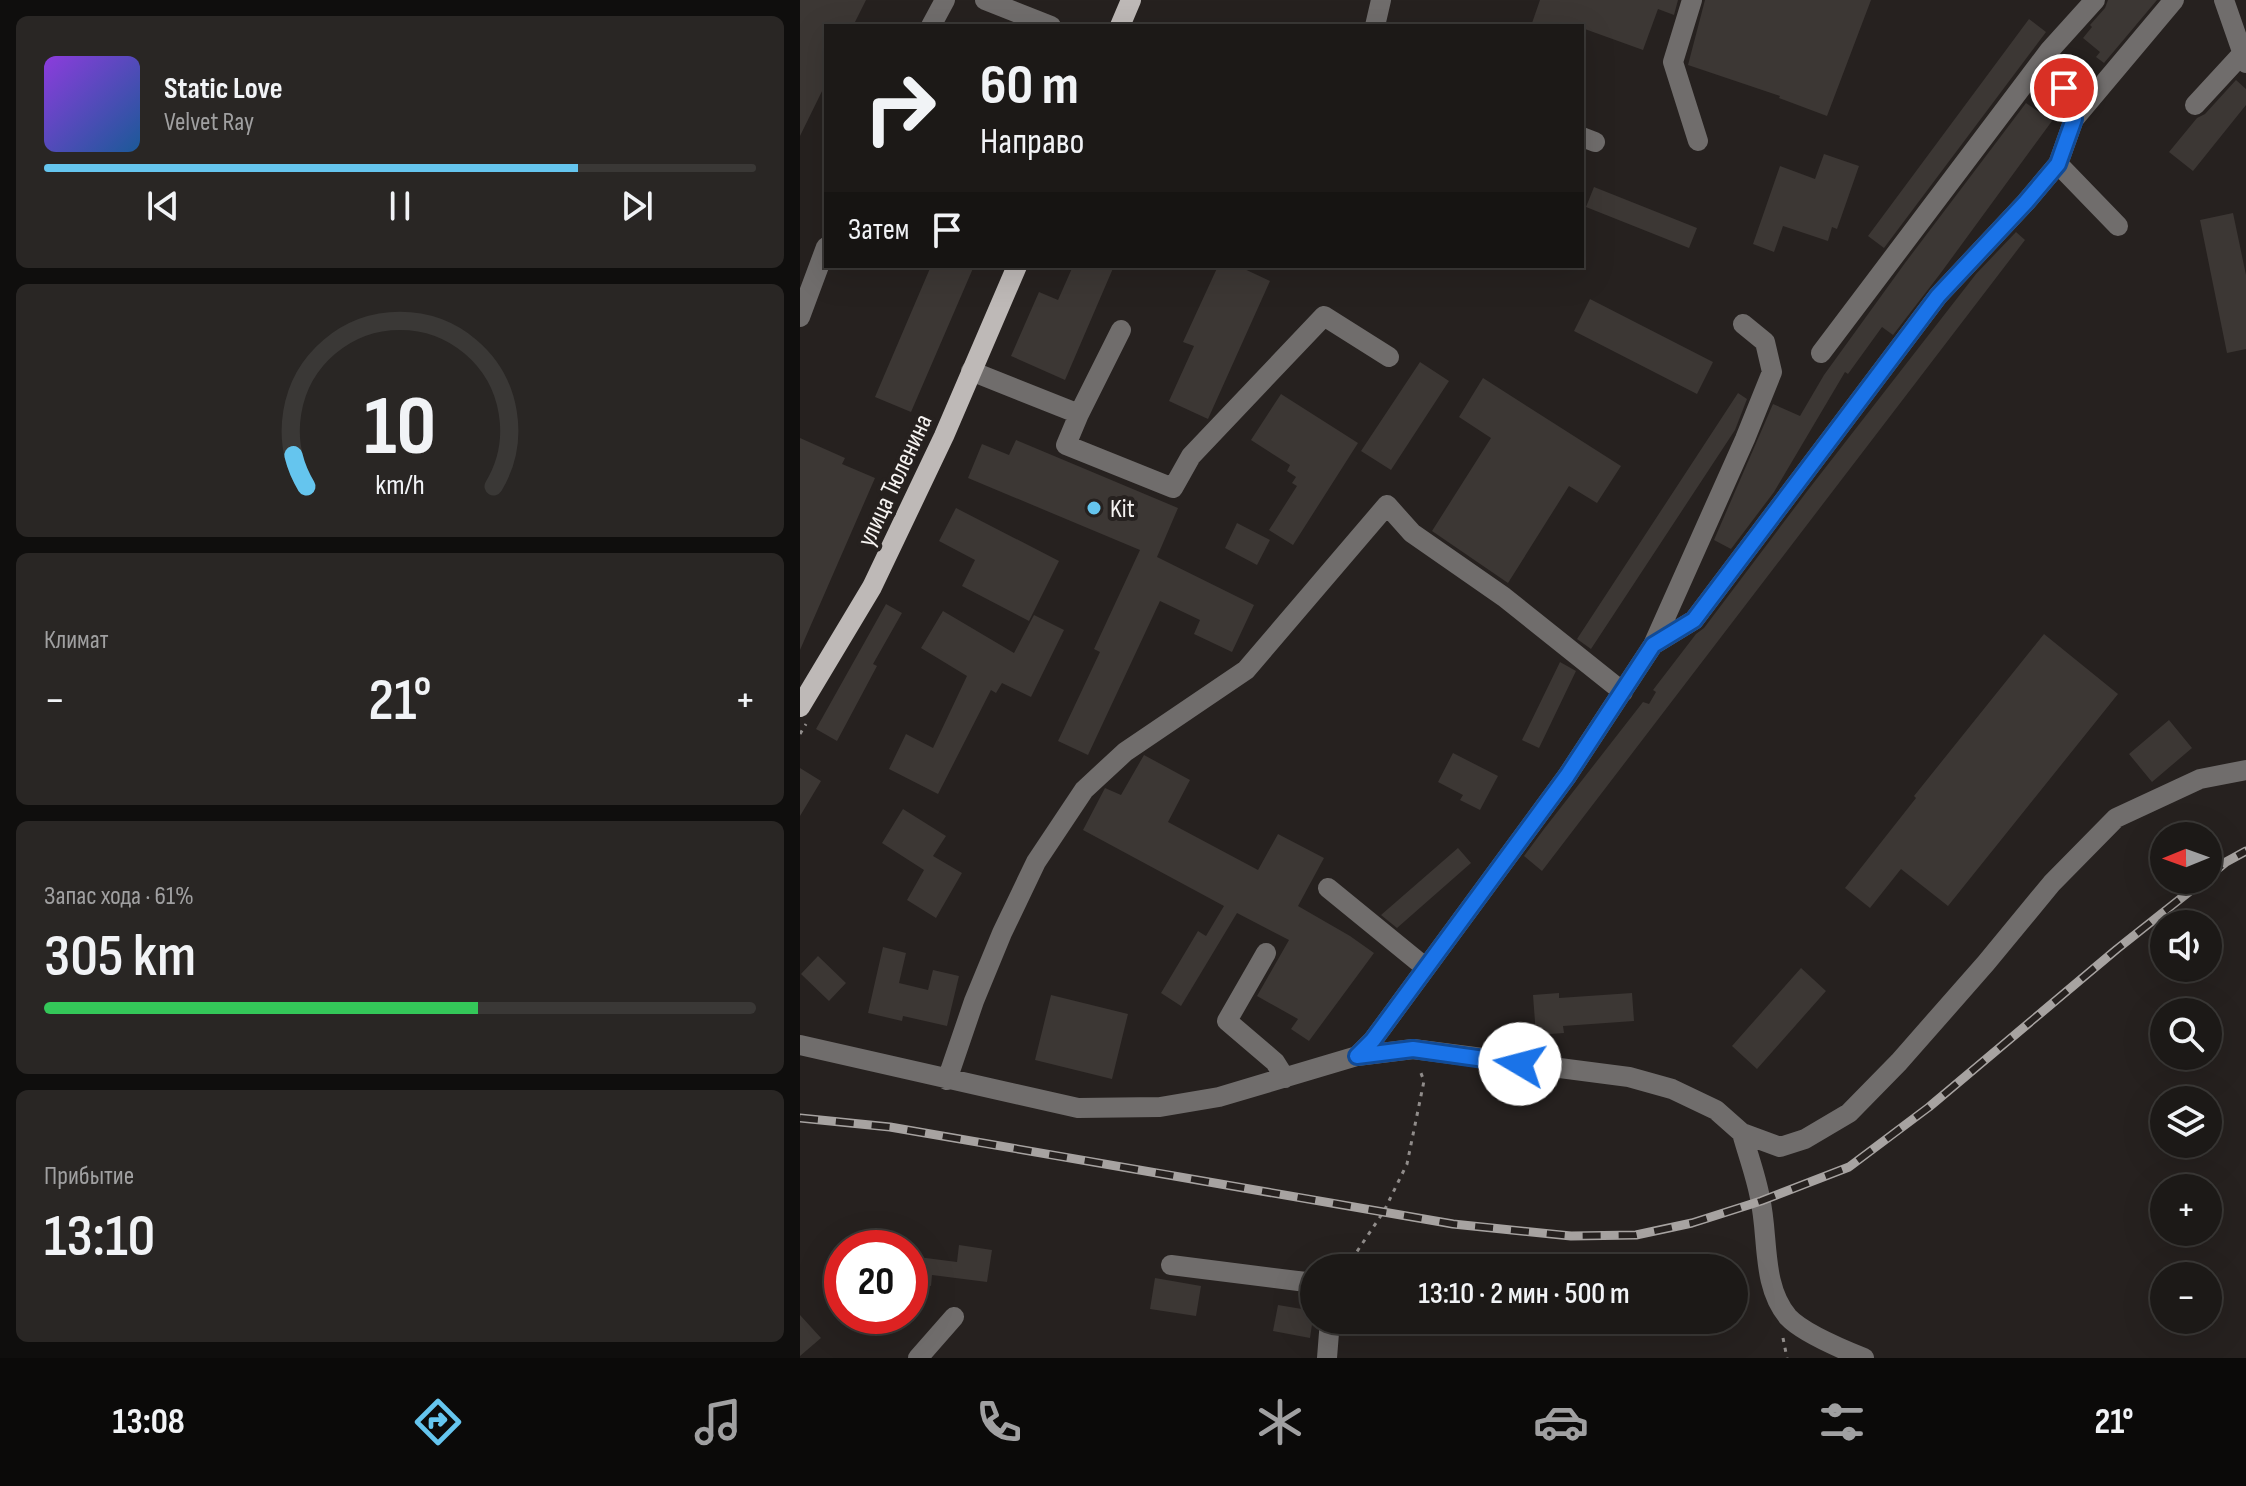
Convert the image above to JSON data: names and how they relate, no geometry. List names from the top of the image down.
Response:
{
  "streets": {
    "main road": ["улица Тюленина"]
  },
  "places": ["Kit"],
  "north": "left",
  "page": {
    "turn": ["60 m", "Направо"],
    "song": ["Static Love", "Velvet Ray"],
    "then": "Затем",
    "tile": [
      "Климат",
      ["Запас хода · 61%", "305 km"],
      ["Прибытие", "13:10"]
    ],
    "heat": ["−", "21°", "+"],
    "map_buttons": ["+", "−"],
    "limit": "20",
    "trip": "13:10 · 2 мин · 500 m",
    "tabs": ["13:08", "21°"],
    "gauge": ["10", "km/h"]
  }
}
